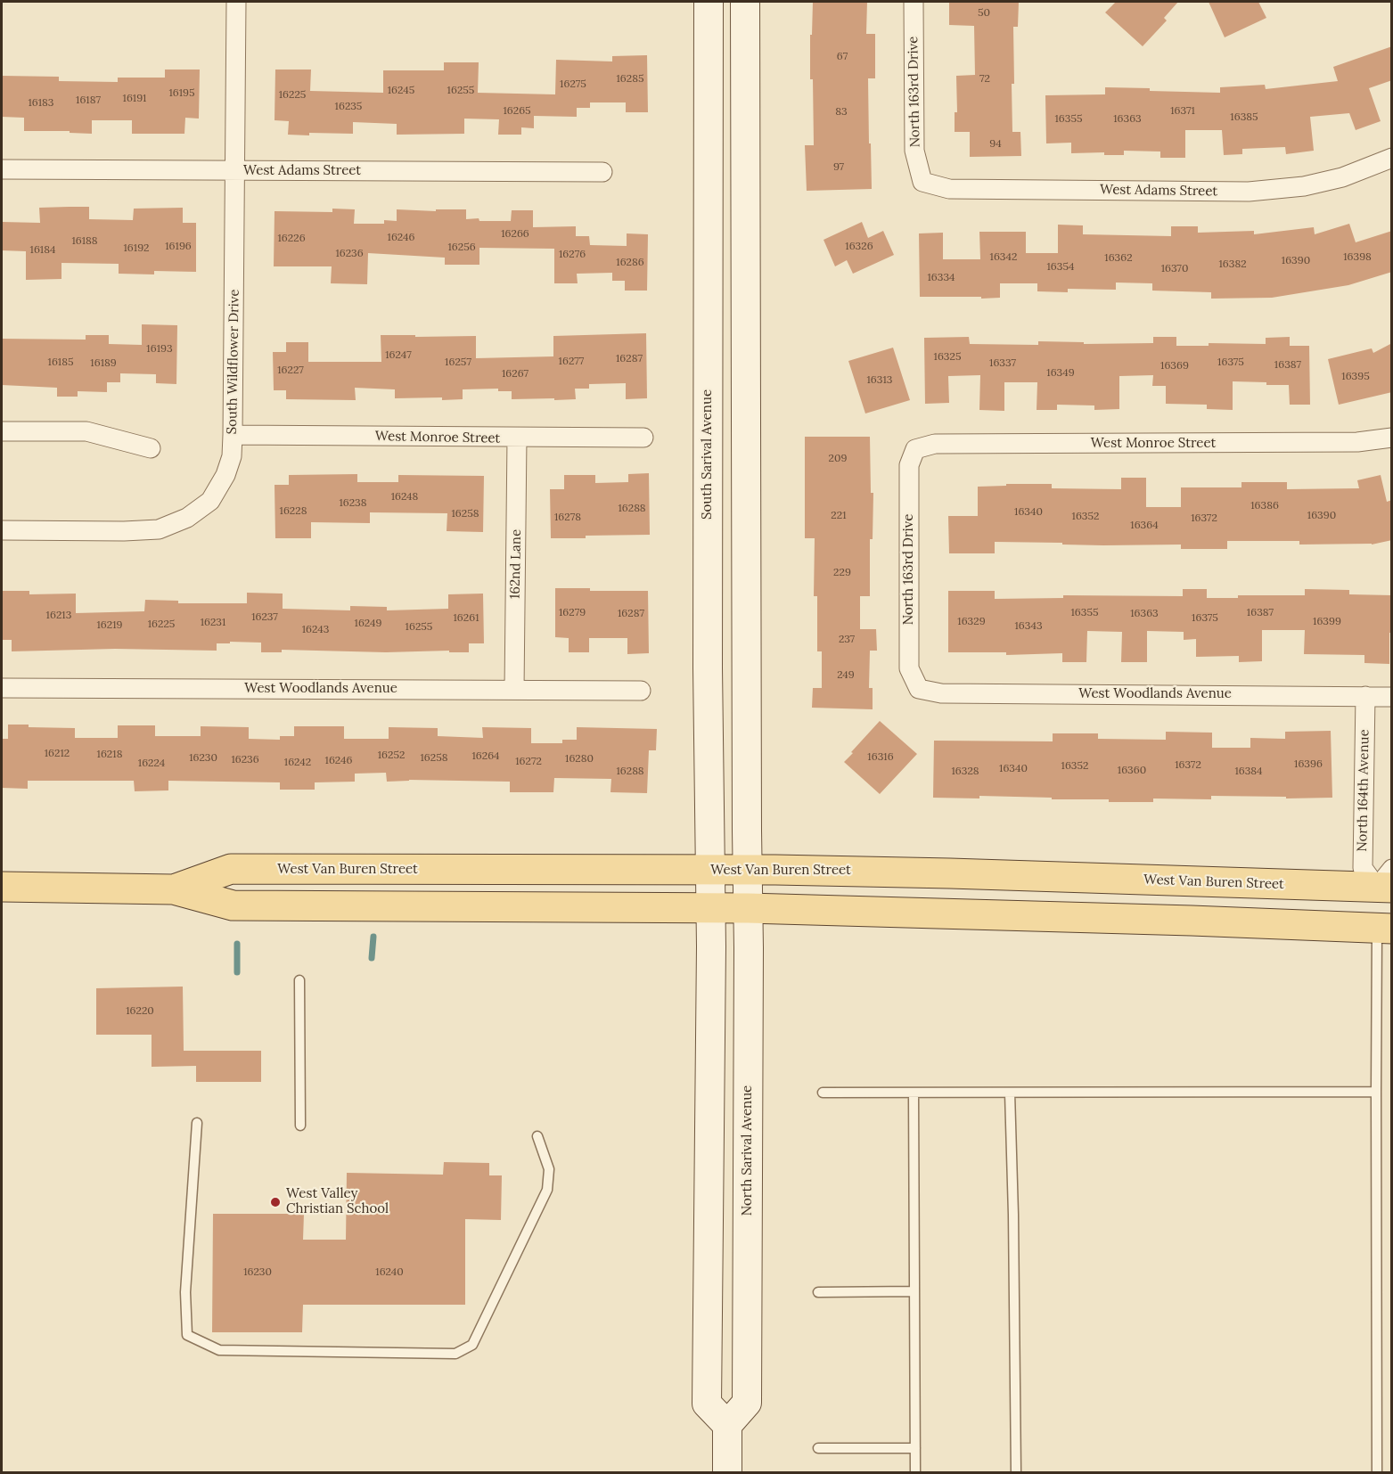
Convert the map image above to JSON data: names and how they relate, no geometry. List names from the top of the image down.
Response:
{
  "streets": {
    "main road": ["South Sarival Avenue", "West Van Buren Street", "North Sarival Avenue"],
    "street": [
      "North 163rd Drive",
      "West Adams Street",
      "South Wildflower Drive",
      "West Monroe Street",
      "162nd Lane",
      "West Woodlands Avenue",
      "North 164th Avenue"
    ]
  },
  "crossings": [
    ["North 163rd Drive", "West Adams Street"],
    ["North 163rd Drive", "West Monroe Street"],
    ["North 163rd Drive", "West Woodlands Avenue"],
    ["West Adams Street", "South Wildflower Drive"],
    ["South Wildflower Drive", "West Monroe Street"],
    ["West Monroe Street", "162nd Lane"],
    ["South Sarival Avenue", "West Van Buren Street"],
    ["162nd Lane", "West Woodlands Avenue"],
    ["West Woodlands Avenue", "North 164th Avenue"],
    ["North 164th Avenue", "West Van Buren Street"],
    ["West Van Buren Street", "North Sarival Avenue"]
  ],
  "places": ["West Valley Christian School"],
  "house_numbers": [
    "50",
    "67",
    "16285",
    "72",
    "16275",
    "16245",
    "16255",
    "16195",
    "16225",
    "16191",
    "16187",
    "16183",
    "16235",
    "16265",
    "16371",
    "83",
    "16385",
    "16355",
    "16363",
    "94",
    "97",
    "16266",
    "16246",
    "16226",
    "16188",
    "16196",
    "16326",
    "16256",
    "16192",
    "16184",
    "16236",
    "16276",
    "16342",
    "16398",
    "16362",
    "16390",
    "16286",
    "16382",
    "16354",
    "16370",
    "16334",
    "16193",
    "16247",
    "16325",
    "16287",
    "16277",
    "16185",
    "16257",
    "16375",
    "16189",
    "16337",
    "16387",
    "16369",
    "16227",
    "16349",
    "16267",
    "16395",
    "16313",
    "209",
    "16248",
    "16238",
    "16386",
    "16288",
    "16228",
    "16340",
    "16258",
    "221",
    "16390",
    "16352",
    "16278",
    "16372",
    "16364",
    "229",
    "16279",
    "16355",
    "16387",
    "16287",
    "16363",
    "16213",
    "16237",
    "16261",
    "16375",
    "16329",
    "16399",
    "16231",
    "16249",
    "16225",
    "16219",
    "16343",
    "16255",
    "16243",
    "237",
    "249",
    "16212",
    "16218",
    "16252",
    "16264",
    "16316",
    "16230",
    "16258",
    "16280",
    "16236",
    "16246",
    "16272",
    "16242",
    "16224",
    "16396",
    "16372",
    "16352",
    "16340",
    "16360",
    "16288",
    "16328",
    "16384",
    "16220",
    "16230",
    "16240"
  ]
}
